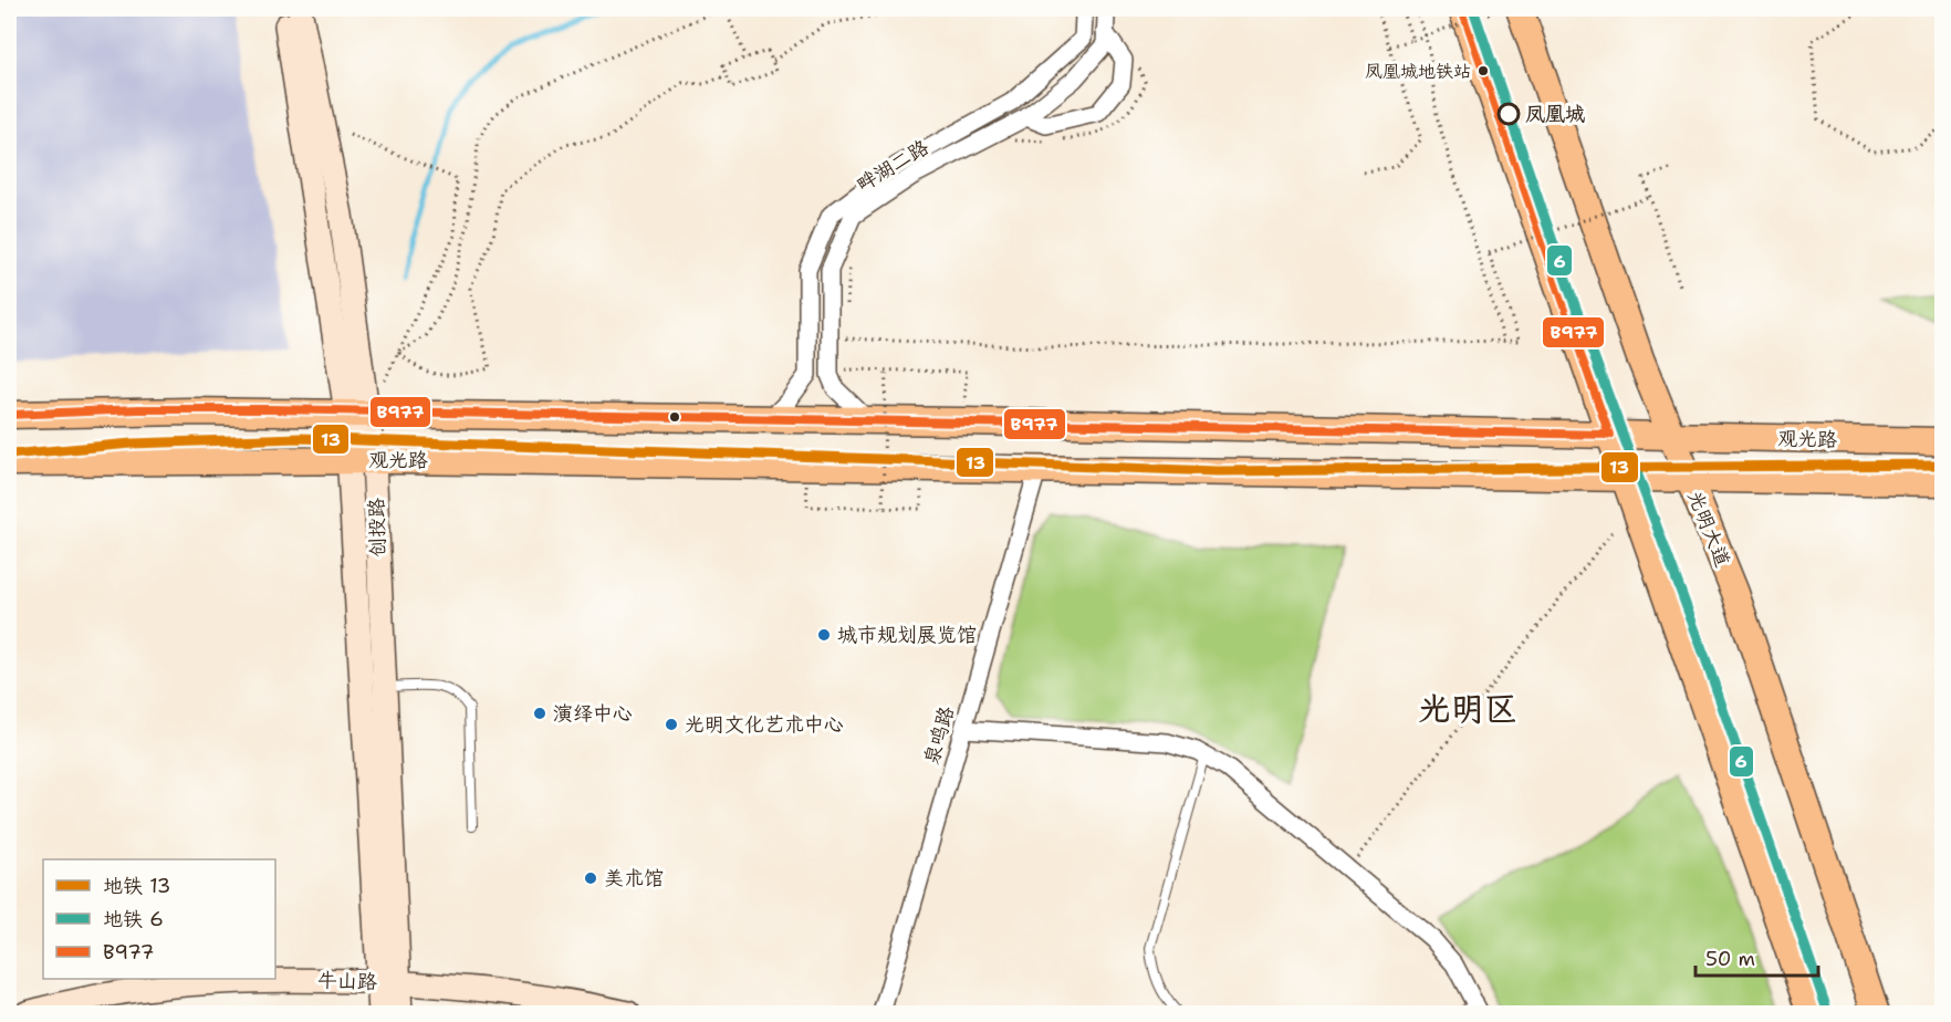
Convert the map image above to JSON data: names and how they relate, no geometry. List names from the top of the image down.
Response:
{
  "streets": {
    "main road": ["观光路", "光明大道"],
    "street": [
      "畔湖二路",
      "创投路",
      "泉鸣路",
      "牛山路"
    ]
  },
  "crossings": [
    ["观光路", "创投路"],
    ["观光路", "光明大道"],
    ["观光路", "泉鸣路"],
    ["创投路", "牛山路"]
  ],
  "districts": ["光明区"],
  "places": [
    "凤凰城地铁站",
    "凤凰城",
    "城市规划展览馆",
    "演绎中心",
    "光明文化艺术中心",
    "美术馆"
  ],
  "lines": ["metro line 6", "transit line B977", "metro line 13"],
  "legend": ["地铁 13", "地铁 6", "B977"],
  "scale_bar": "50 m"
}
